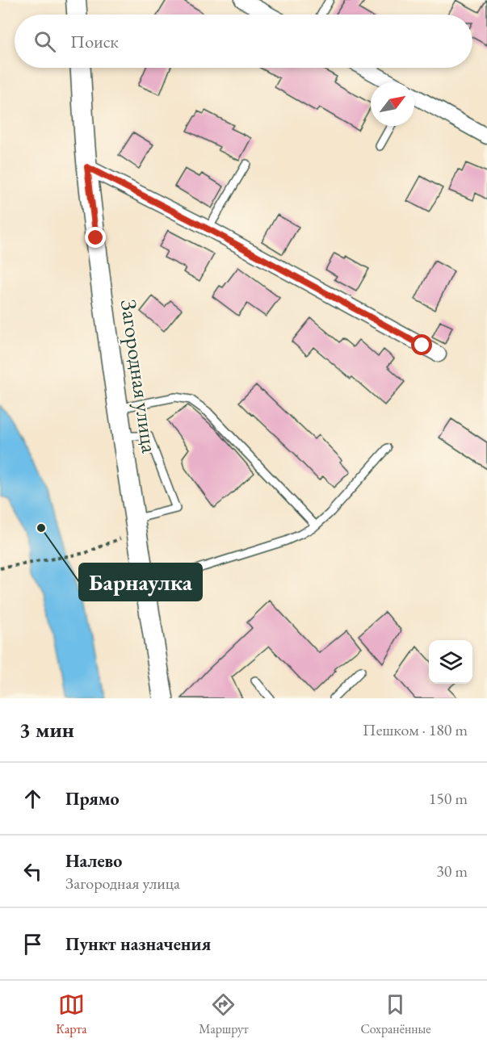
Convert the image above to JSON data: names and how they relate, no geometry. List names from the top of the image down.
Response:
{
  "streets": {
    "main road": ["Загородная улица"]
  },
  "places": ["Барнаулка"],
  "north": "top right",
  "page": {
    "search": "Поиск",
    "heading": ["3 мин", "Пешком · 180 m"],
    "list": [
      ["Прямо", "150 m"],
      ["Налево", "Загородная улица", "30 m"],
      "Пункт назначения"
    ],
    "nav": ["Карта", "Маршрут", "Сохранённые"]
  }
}
